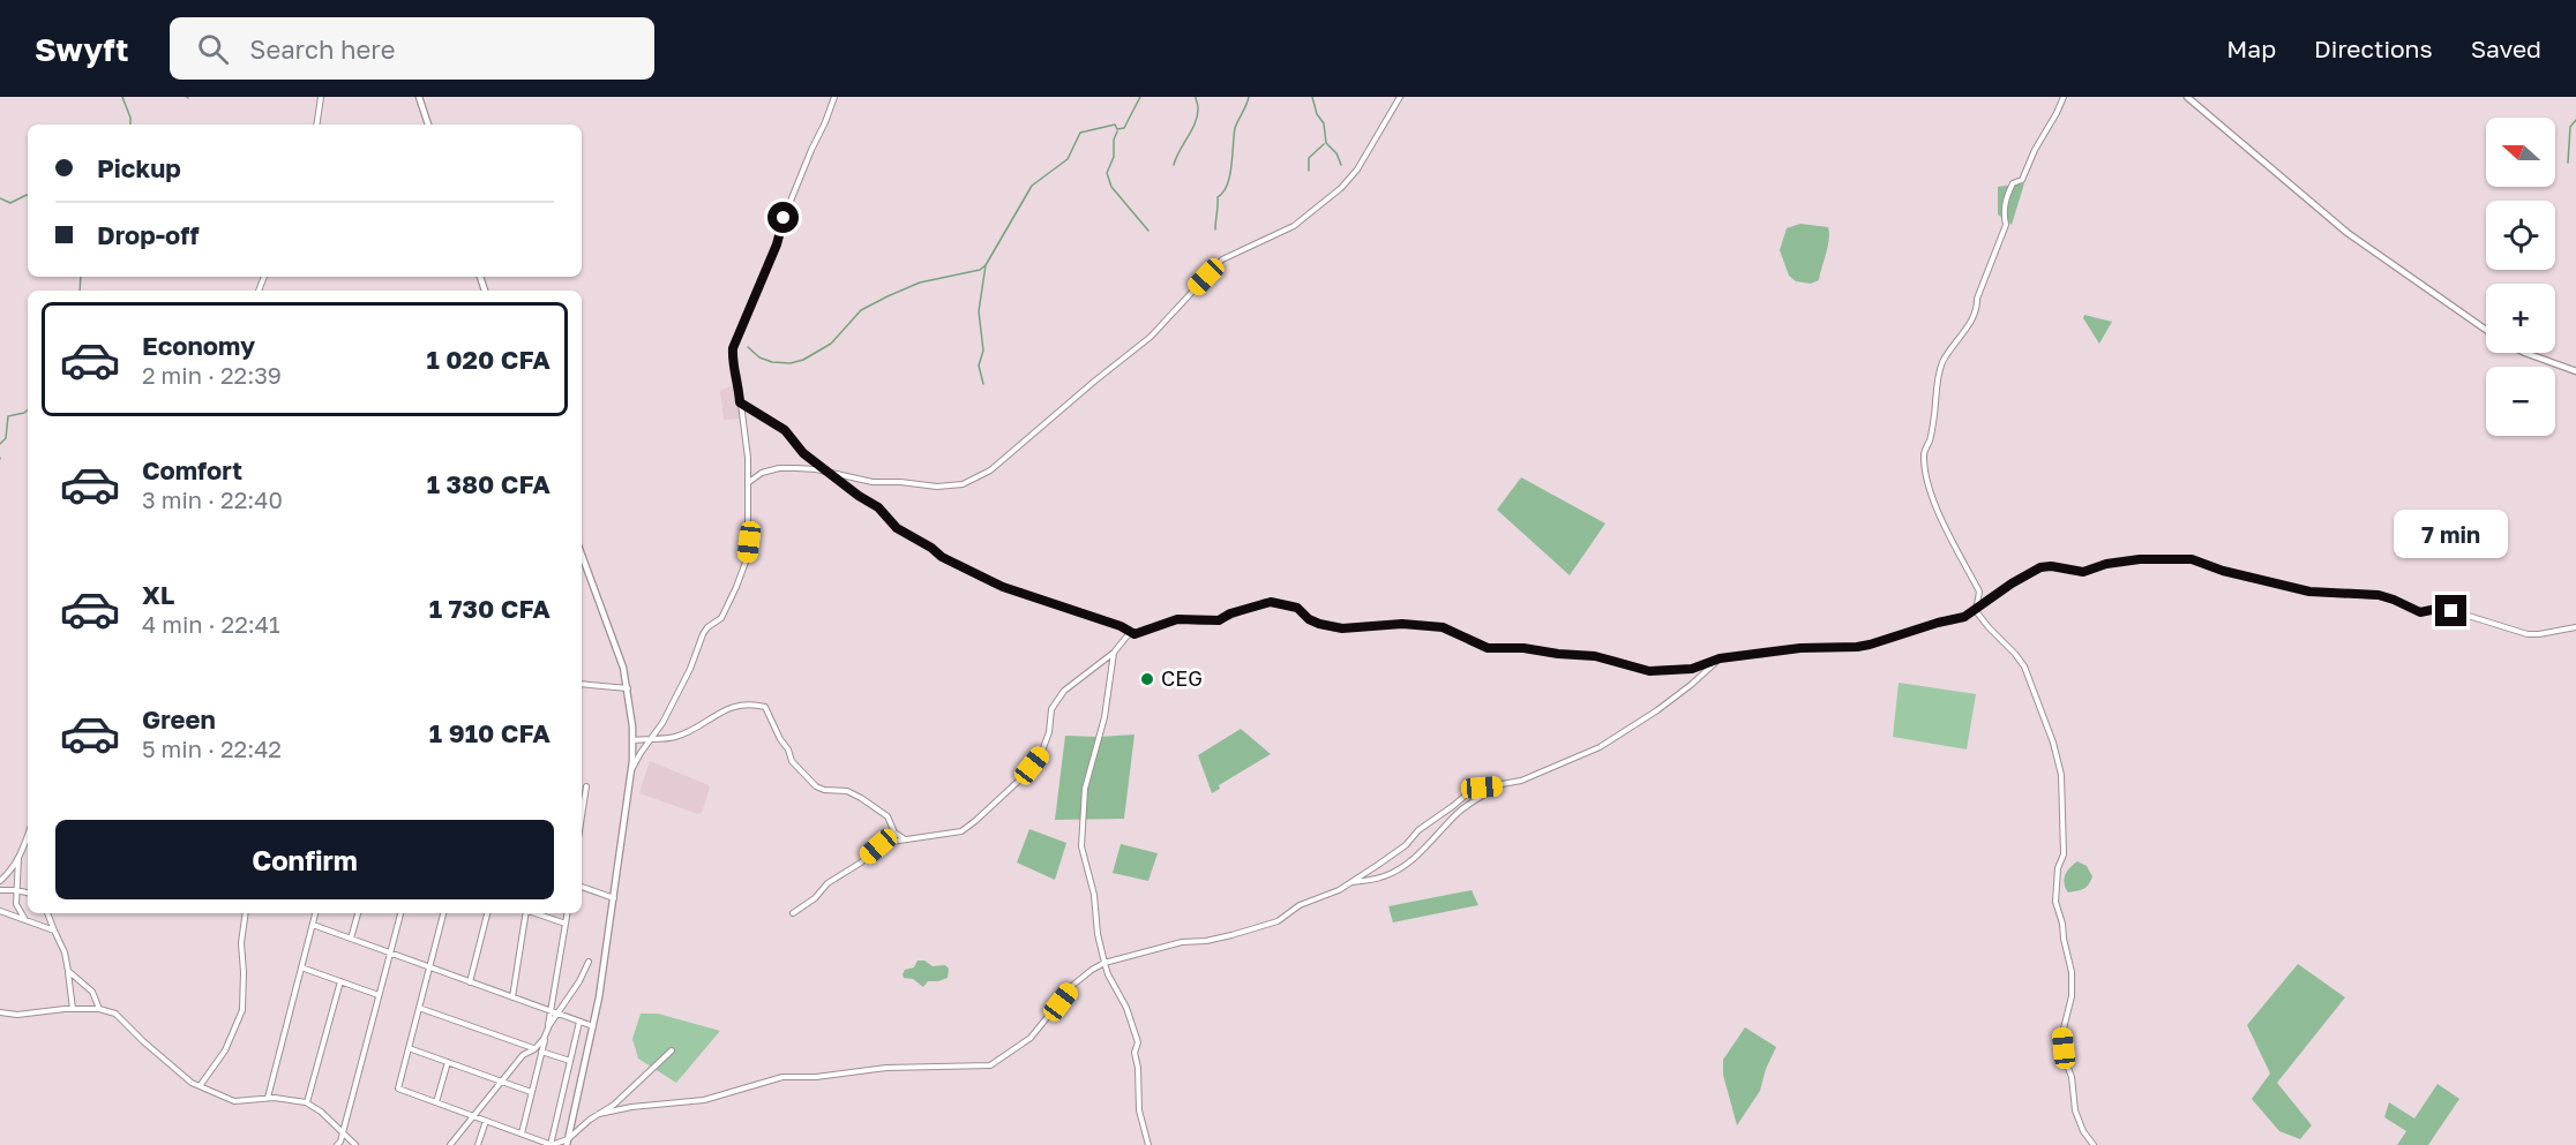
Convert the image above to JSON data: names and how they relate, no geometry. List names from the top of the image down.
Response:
{
  "places": ["CEG"],
  "north": "left",
  "page": {
    "header": "Swyft",
    "search": "Search here",
    "nav": ["Map", "Directions", "Saved"],
    "map_buttons": ["+", "−"],
    "banner": ["Pickup", "Drop-off"],
    "list": [
      {
        "name": "Economy",
        "note": "2 min · 22:39",
        "value": "1 020 CFA"
      },
      {
        "name": "Comfort",
        "note": "3 min · 22:40",
        "value": "1 380 CFA"
      },
      {
        "name": "XL",
        "note": "4 min · 22:41",
        "value": "1 730 CFA"
      },
      {
        "name": "Green",
        "note": "5 min · 22:42",
        "value": "1 910 CFA"
      }
    ],
    "bubble": "7 min",
    "buttons": "Confirm"
  }
}
